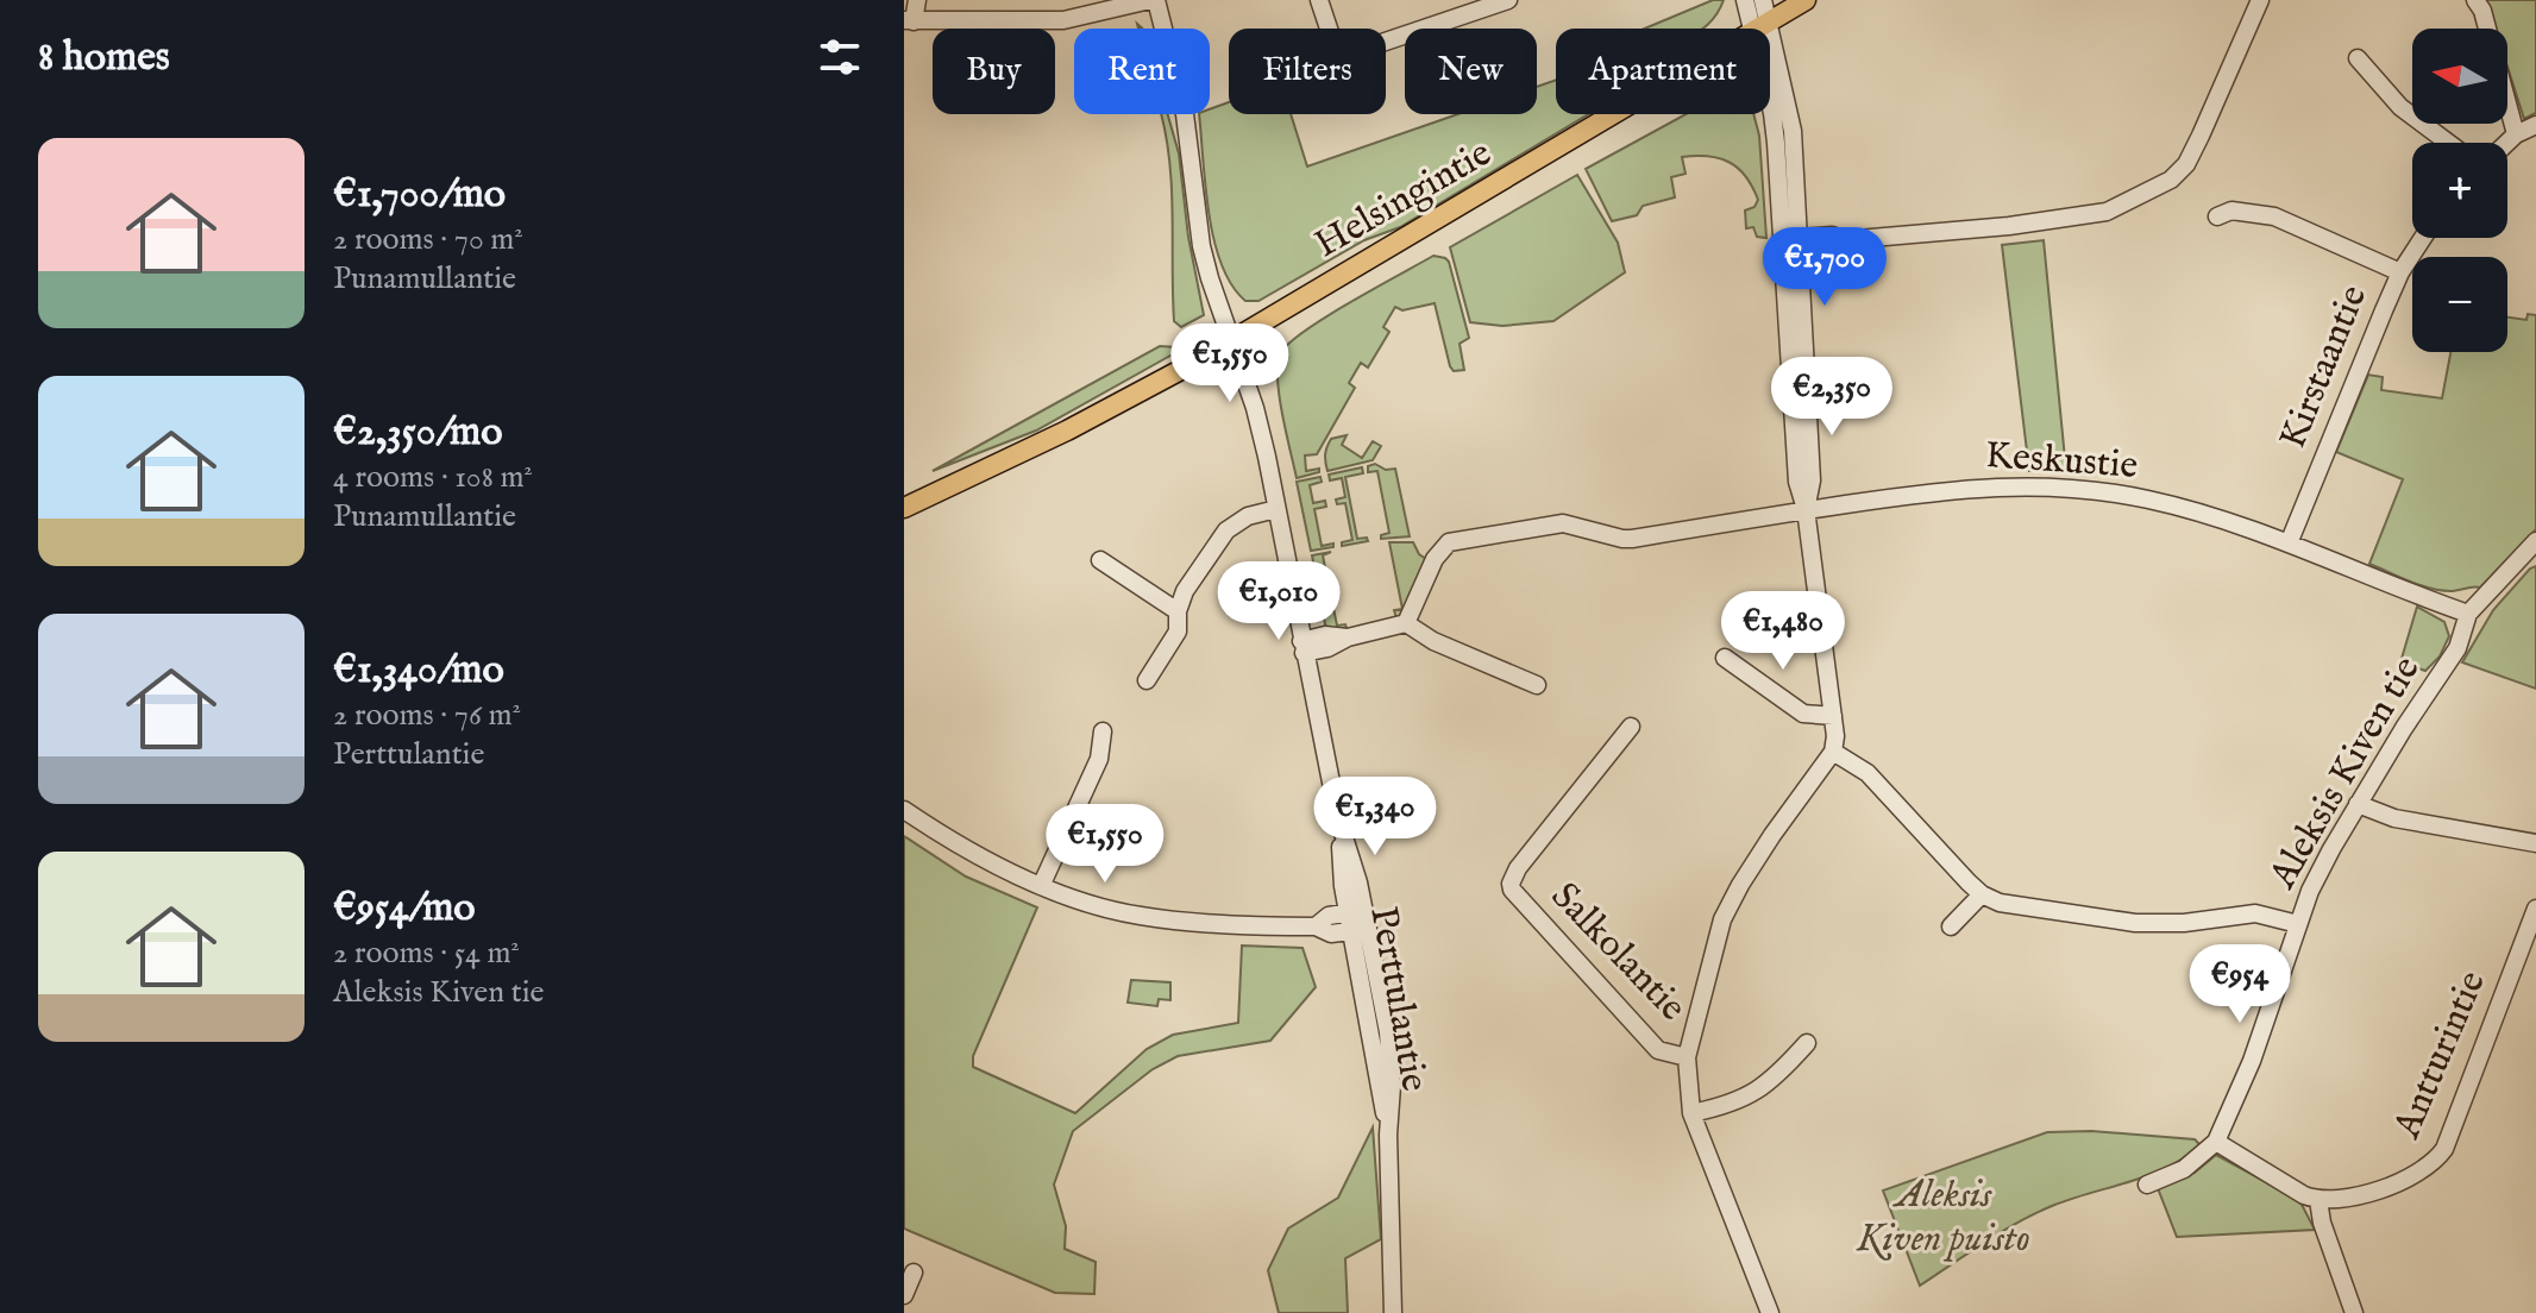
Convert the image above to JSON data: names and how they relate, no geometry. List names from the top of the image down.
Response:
{
  "streets": {
    "main road": ["Helsingintie"],
    "street": [
      "Kirstaantie",
      "Keskustie",
      "Aleksis Kiven tie",
      "Salkolantie",
      "Perttulantie",
      "Antturintie"
    ]
  },
  "crossings": [
    ["Helsingintie", "Perttulantie"],
    ["Kirstaantie", "Keskustie"],
    ["Keskustie", "Aleksis Kiven tie"]
  ],
  "parks": ["Aleksis Kiven puisto"],
  "north": "left",
  "page": {
    "heading": "8 homes",
    "map_buttons": ["+", "−"],
    "chip": [
      "Buy",
      "Rent",
      "Filters",
      "New",
      "Apartment"
    ],
    "list": [
      {
        "name": "€1,700/mo",
        "note": "2 rooms · 70 m² · Punamullantie"
      },
      {
        "name": "€2,350/mo",
        "note": "4 rooms · 108 m² · Punamullantie"
      },
      {
        "name": "€1,340/mo",
        "note": "2 rooms · 76 m² · Perttulantie"
      },
      {
        "name": "€954/mo",
        "note": "2 rooms · 54 m² · Aleksis Kiven tie"
      }
    ],
    "price": [
      "€1,700",
      "€1,550",
      "€2,350",
      "€1,010",
      "€1,480",
      "€1,340",
      "€1,550",
      "€954"
    ]
  }
}
